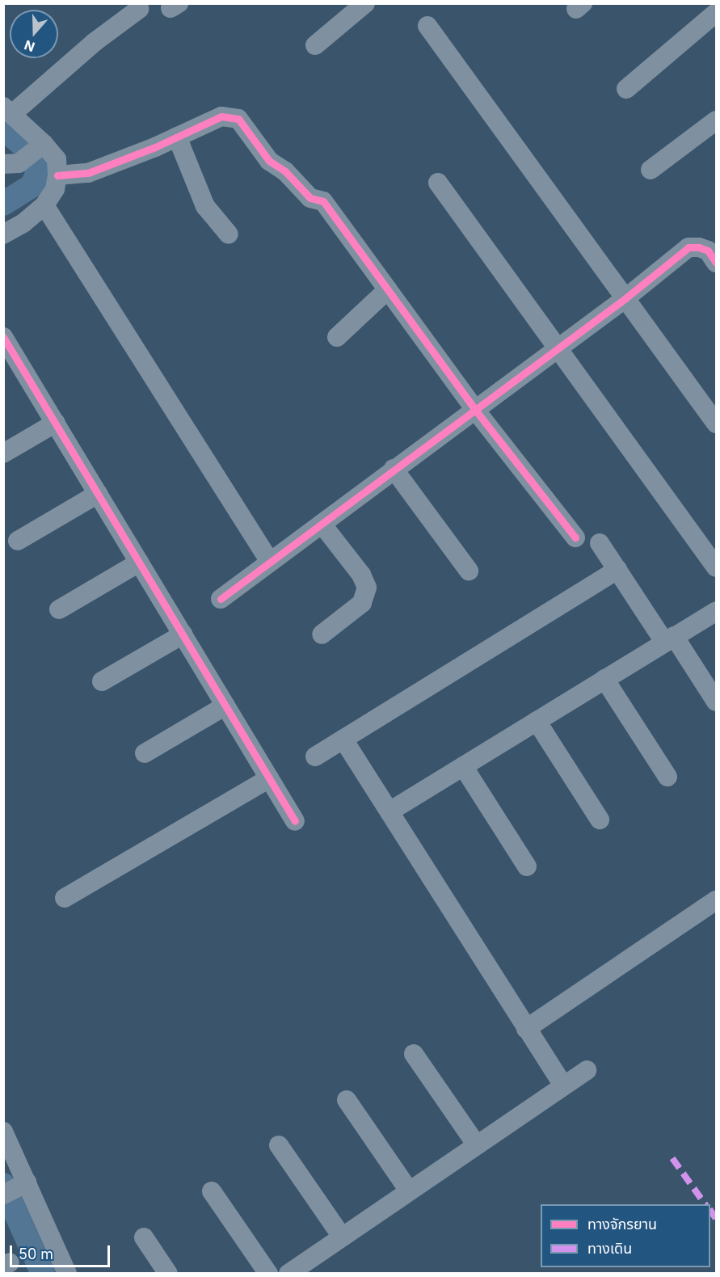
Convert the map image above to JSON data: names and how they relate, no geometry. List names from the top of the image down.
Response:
{
  "legend": ["ทางจักรยาน", "ทางเดิน"],
  "scale_bar": "50 m",
  "north": "bottom"
}
